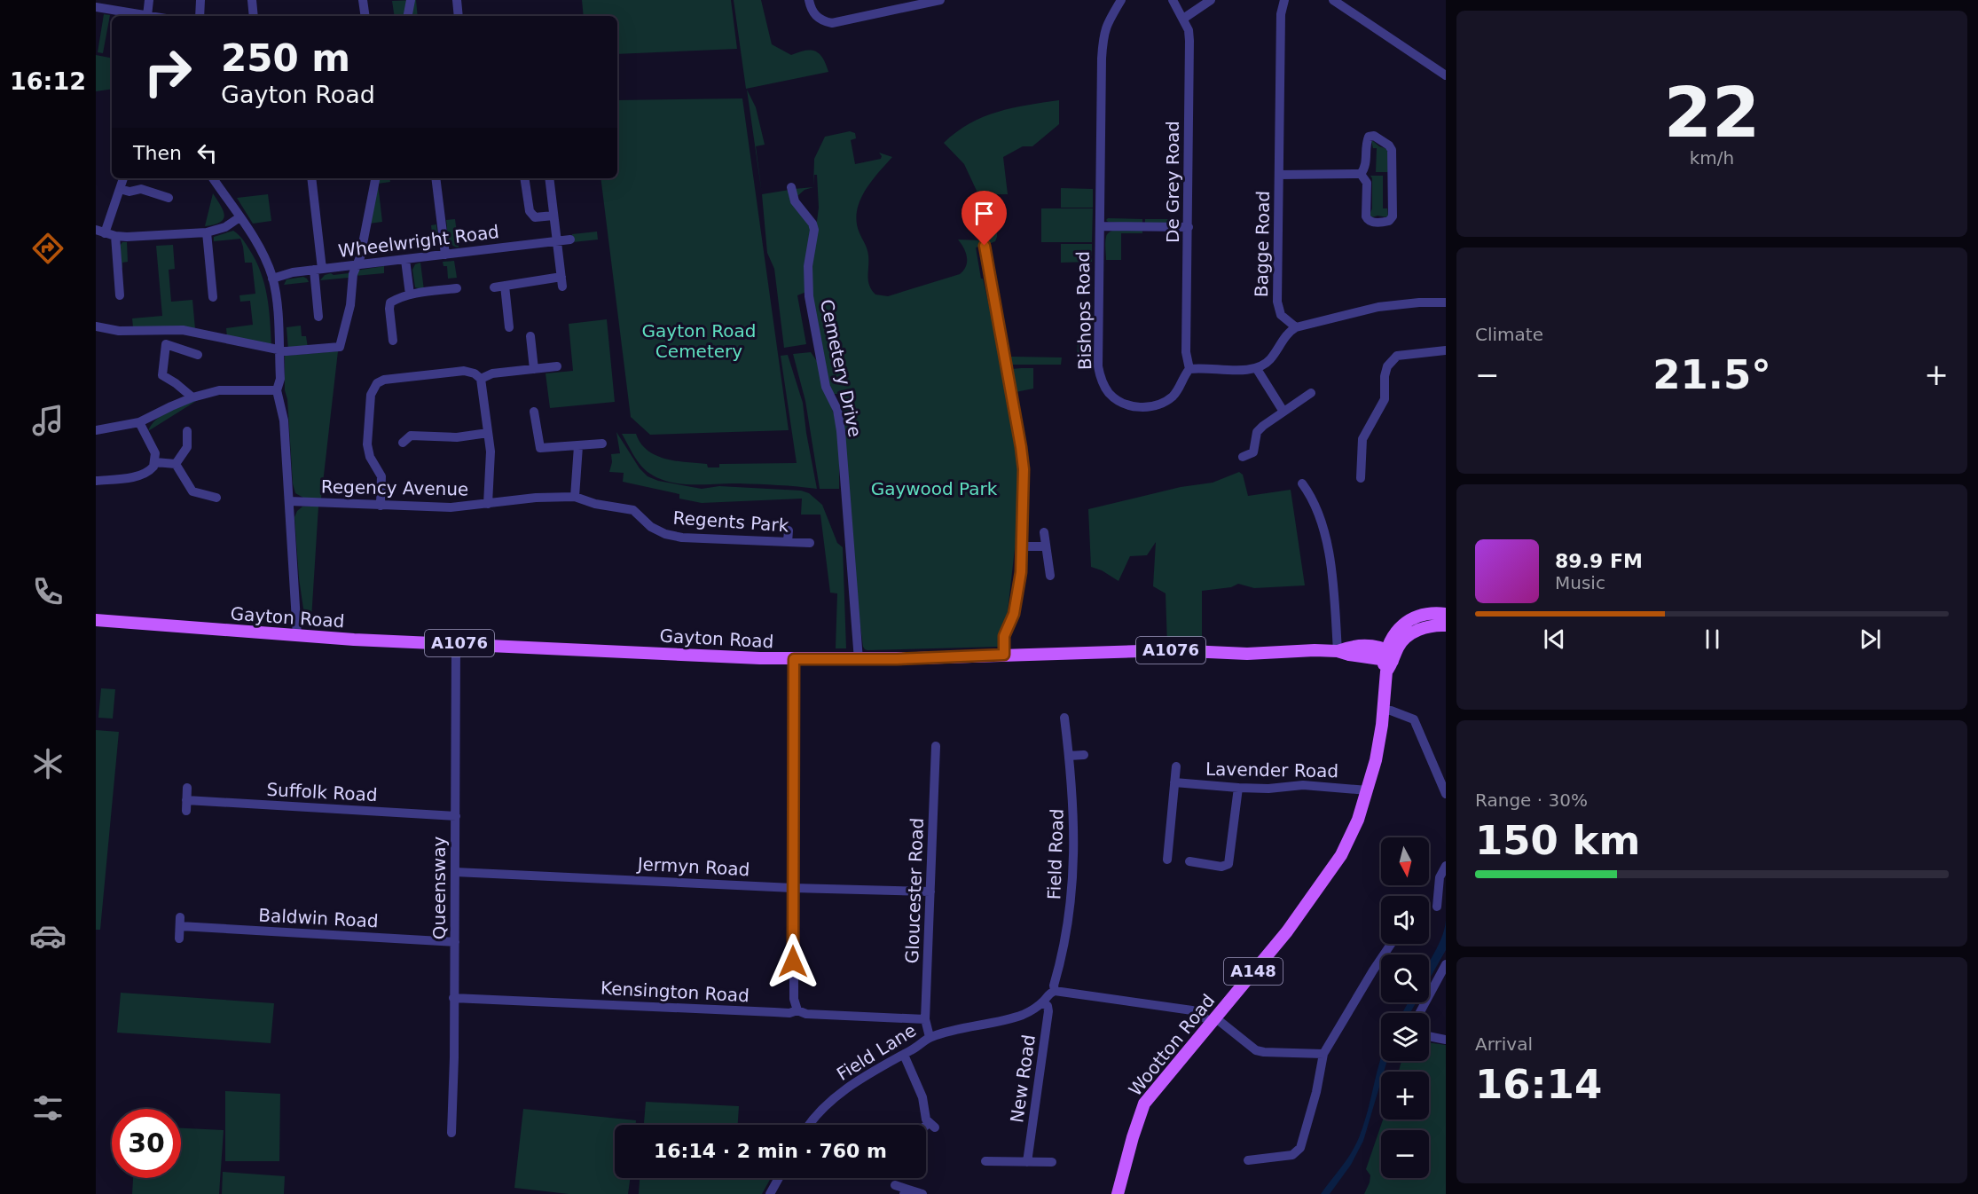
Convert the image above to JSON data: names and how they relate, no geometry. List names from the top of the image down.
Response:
{
  "streets": {
    "main road": [
      "Gayton Road",
      "A1076",
      "A148",
      "Wootton Road"
    ],
    "street": [
      "De Grey Road",
      "Wheelwright Road",
      "Bagge Road",
      "Bishops Road",
      "Cemetery Drive",
      "Regency Avenue",
      "Regents Park",
      "Lavender Road",
      "Suffolk Road",
      "Field Road",
      "Jermyn Road",
      "Queensway",
      "Gloucester Road",
      "Baldwin Road",
      "Kensington Road",
      "Field Lane",
      "New Road"
    ]
  },
  "crossings": [
    ["De Grey Road", "Bishops Road"],
    ["Cemetery Drive", "Gayton Road"],
    ["Regency Avenue", "Regents Park"],
    ["Gayton Road", "Queensway"],
    ["Gayton Road", "A148"],
    ["Gayton Road", "Wootton Road"],
    ["Lavender Road", "Wootton Road"],
    ["Suffolk Road", "Queensway"],
    ["Field Road", "Field Lane"],
    ["Jermyn Road", "Queensway"],
    ["Jermyn Road", "Gloucester Road"],
    ["Queensway", "Baldwin Road"],
    ["Queensway", "Kensington Road"],
    ["Gloucester Road", "Kensington Road"],
    ["Gloucester Road", "Field Lane"],
    ["A148", "Wootton Road"],
    ["Field Lane", "New Road"]
  ],
  "parks": ["Gayton Road Cemetery", "Gaywood Park"],
  "north": "bottom",
  "page": {
    "tabs": "16:12",
    "tile": [
      ["22", "km/h"],
      "Climate",
      ["Range · 30%", "150 km"],
      ["Arrival", "16:14"]
    ],
    "turn": ["250 m", "Gayton Road"],
    "then": "Then",
    "heat": ["−", "21.5°", "+"],
    "song": ["89.9 FM", "Music"],
    "map_buttons": ["+", "−"],
    "limit": "30",
    "trip": "16:14 · 2 min · 760 m"
  }
}
